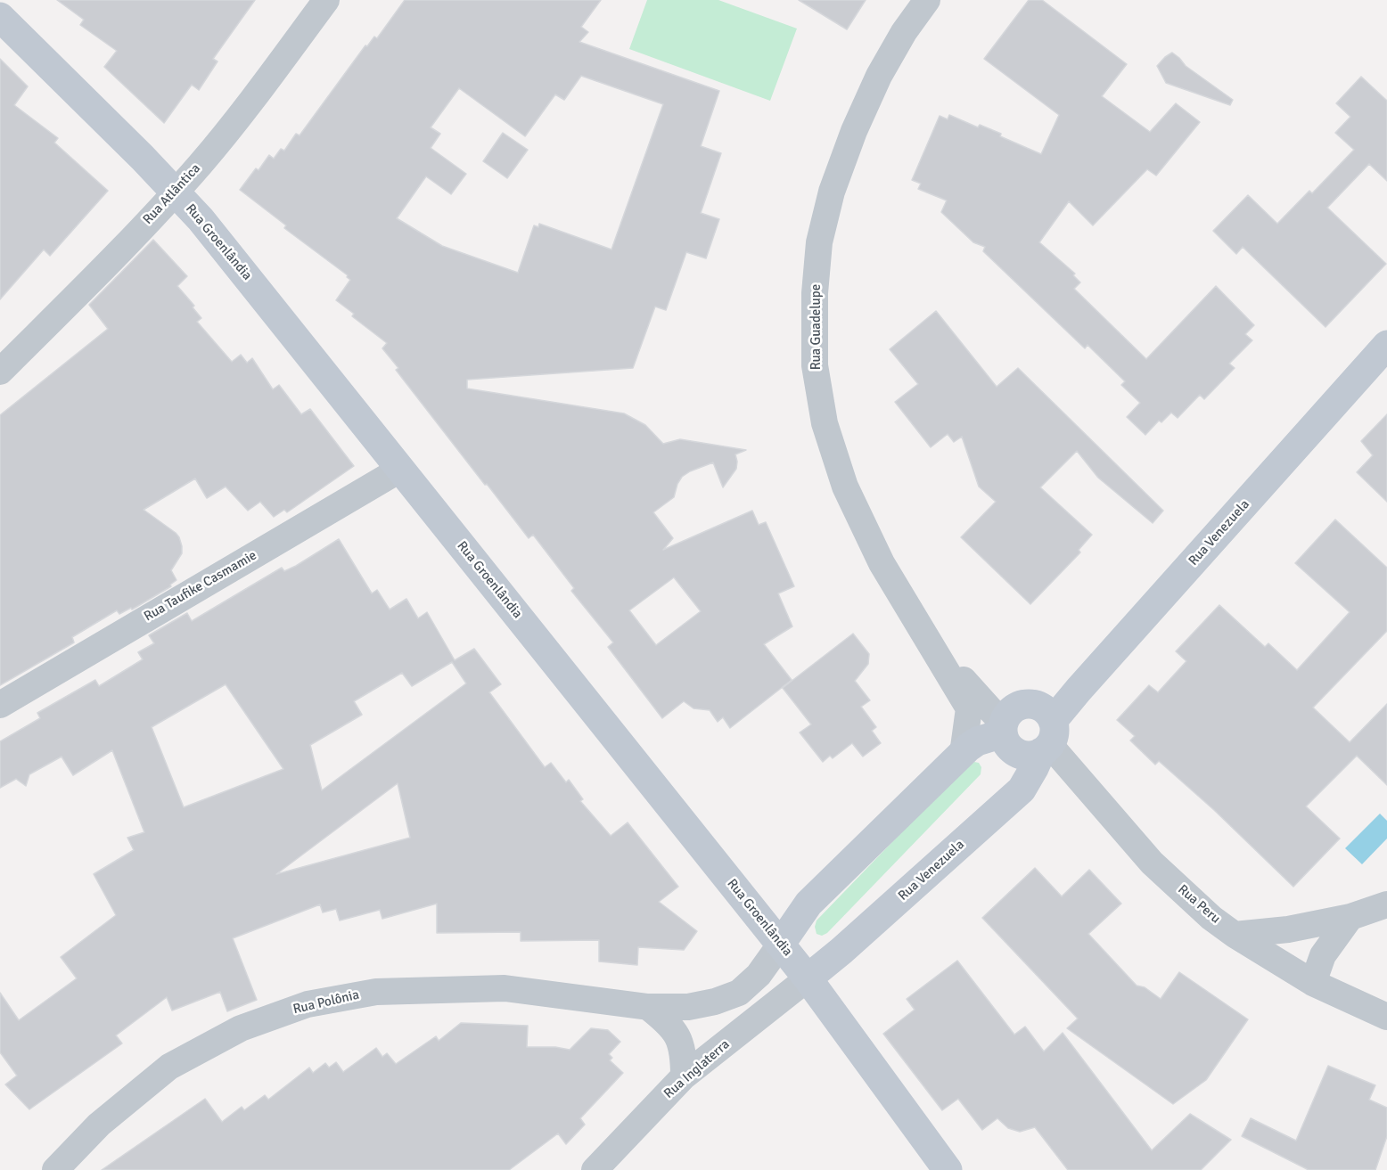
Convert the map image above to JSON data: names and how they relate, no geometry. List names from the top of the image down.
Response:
{
  "streets": {
    "main road": ["Rua Groenlândia", "Rua Venezuela"],
    "street": [
      "Rua Atlântica",
      "Rua Guadelupe",
      "Rua Taufike Casmamie",
      "Rua Peru",
      "Rua Polônia",
      "Rua Inglaterra"
    ]
  },
  "crossings": [
    ["Rua Atlântica", "Rua Groenlândia"],
    ["Rua Groenlândia", "Rua Venezuela"],
    ["Rua Groenlândia", "Rua Taufike Casmamie"],
    ["Rua Groenlândia", "Rua Polônia"],
    ["Rua Groenlândia", "Rua Inglaterra"],
    ["Rua Guadelupe", "Rua Venezuela"],
    ["Rua Guadelupe", "Rua Peru"],
    ["Rua Venezuela", "Rua Peru"],
    ["Rua Venezuela", "Rua Inglaterra"],
    ["Rua Polônia", "Rua Inglaterra"]
  ]
}
